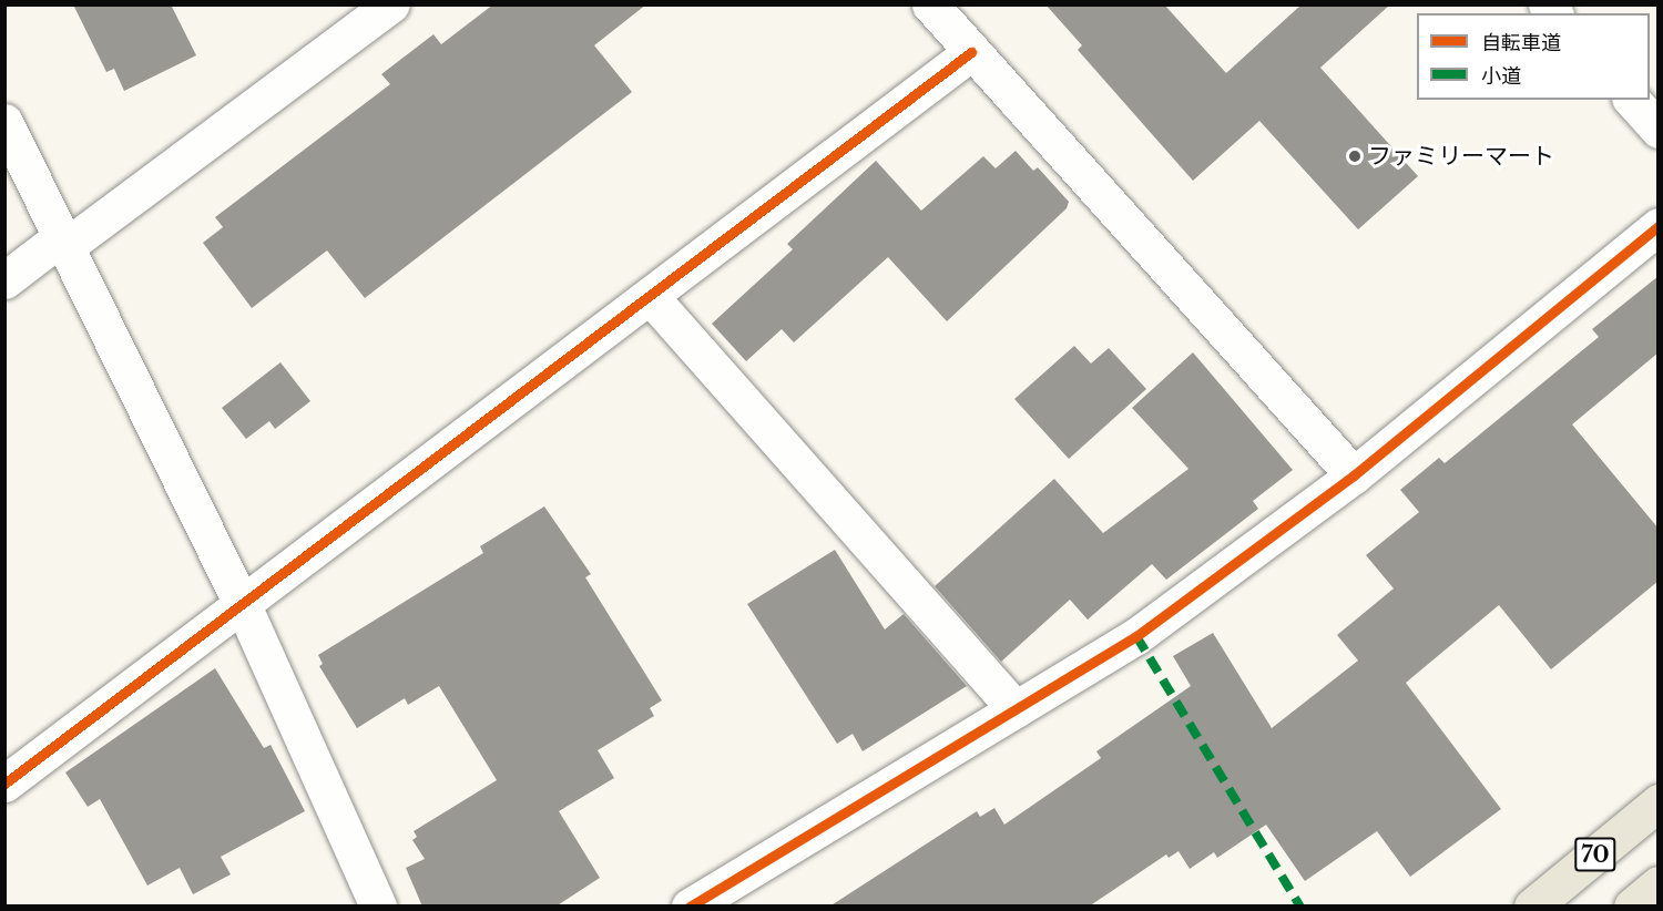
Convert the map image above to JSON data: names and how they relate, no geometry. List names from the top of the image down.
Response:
{
  "streets": {
    "main road": ["70"]
  },
  "places": ["ファミリーマート"],
  "legend": ["自転車道", "小道"]
}
